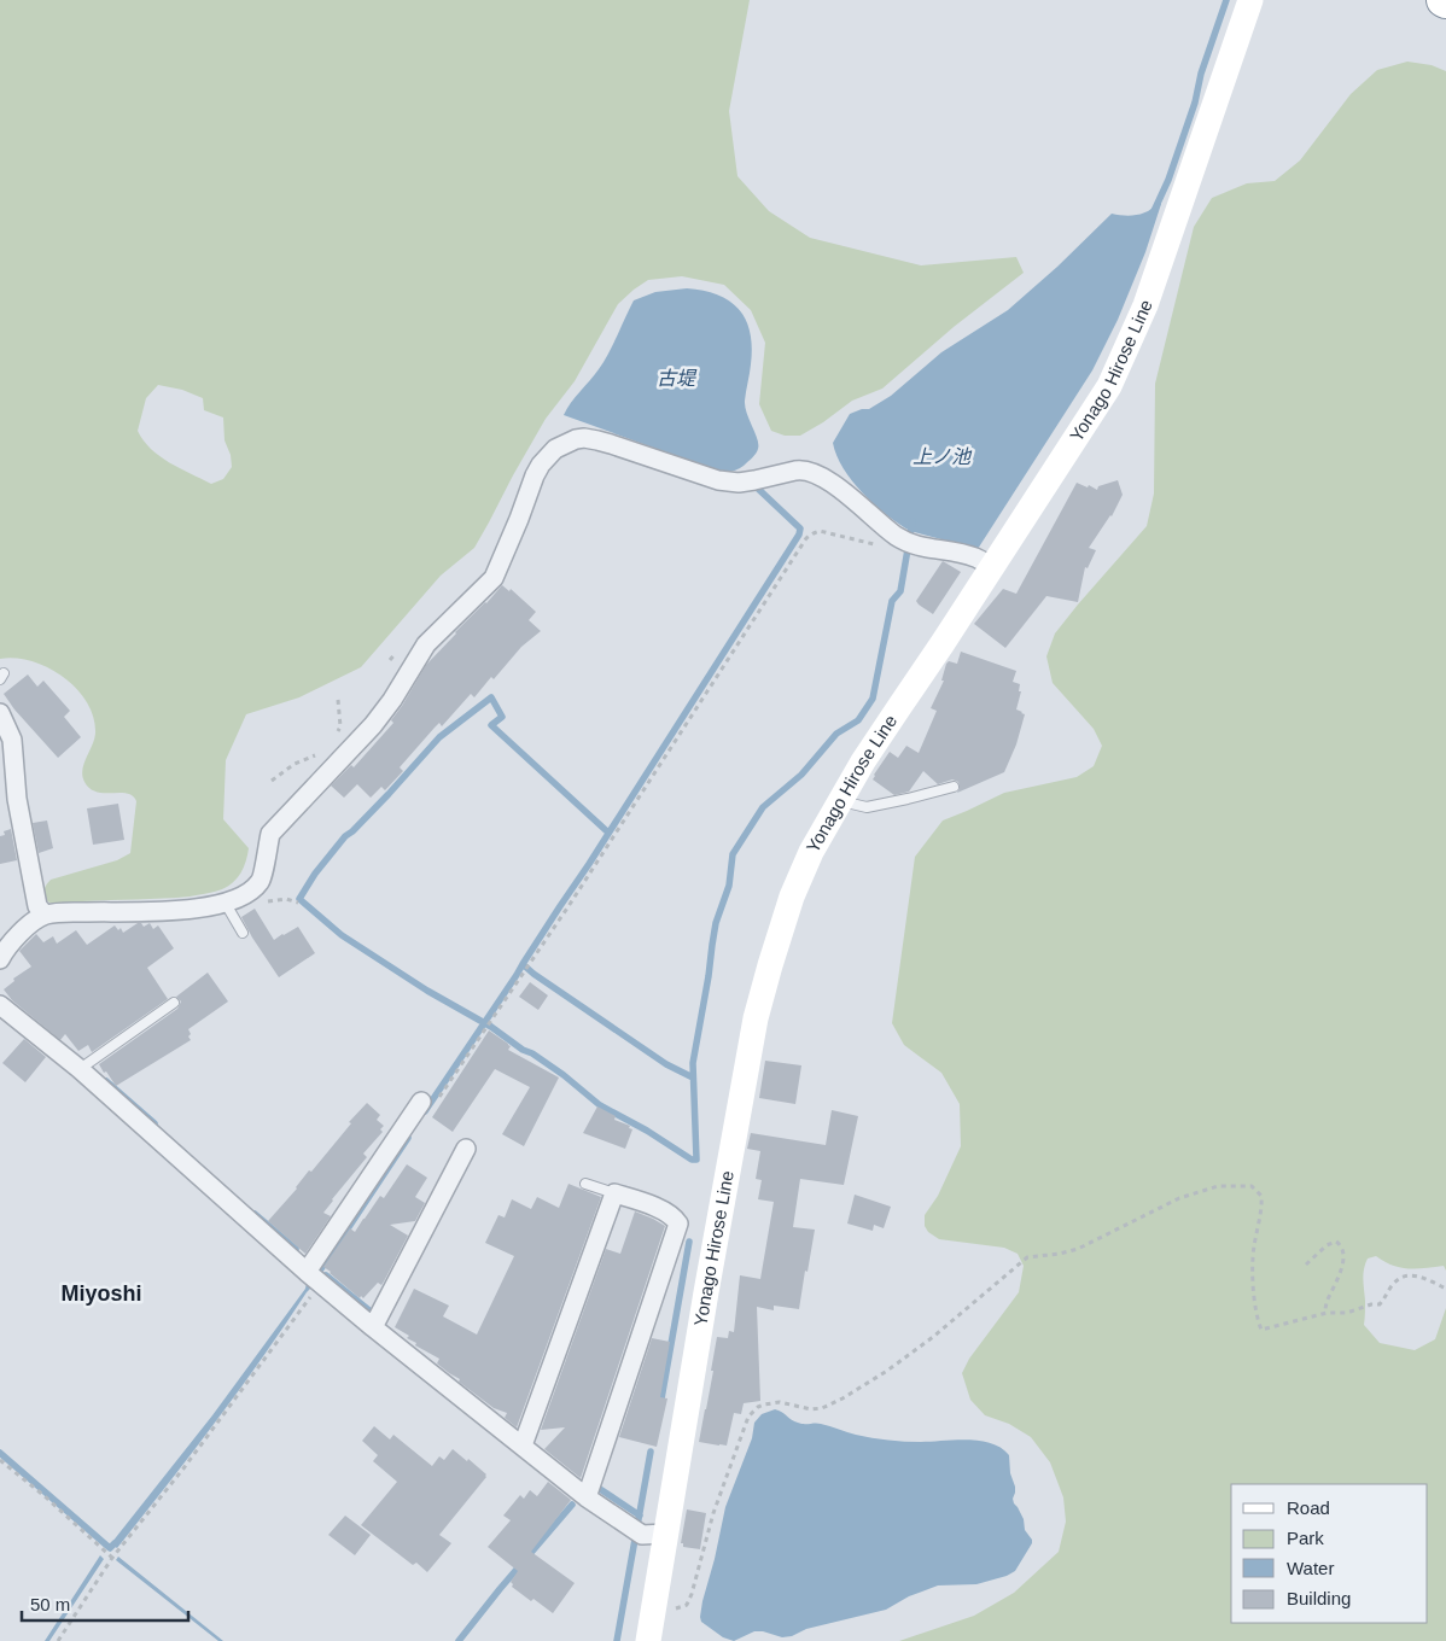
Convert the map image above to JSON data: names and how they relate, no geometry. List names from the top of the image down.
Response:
{
  "streets": {
    "main road": ["Yonago Hirose Line"]
  },
  "districts": ["Miyoshi"],
  "water": ["古堤", "上ノ池"],
  "legend": [
    "Road",
    "Park",
    "Water",
    "Building"
  ],
  "scale_bar": "50 m"
}
